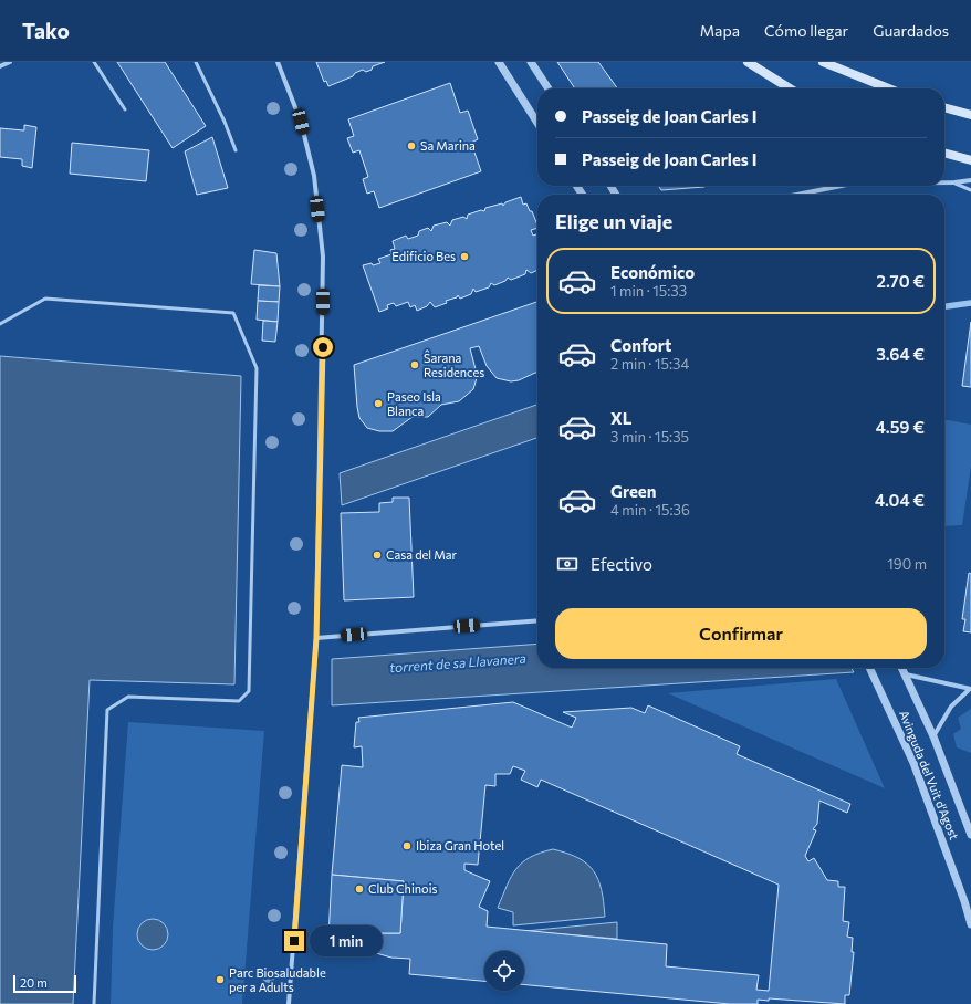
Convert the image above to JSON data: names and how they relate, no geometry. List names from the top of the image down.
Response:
{
  "streets": {
    "street": ["Avinguda del Vuit d'Agost"]
  },
  "water": ["torrent de sa Llavanera"],
  "places": [
    "Sa Marina",
    "Edificio Bes",
    "Ŝarana Residences",
    "Paseo Isla Blanca",
    "Casa del Mar",
    "Ibiza Gran Hotel",
    "Club Chinois",
    "Parc Biosaludable per a Adults"
  ],
  "scale_bar": "20 m",
  "page": {
    "header": "Tako",
    "nav": ["Mapa", "Cómo llegar", "Guardados"],
    "banner": ["Passeig de Joan Carles I", "Passeig de Joan Carles I"],
    "heading": "Elige un viaje",
    "list": [
      {
        "name": "Económico",
        "note": "1 min · 15:33",
        "value": "2.70 €"
      },
      {
        "name": "Confort",
        "note": "2 min · 15:34",
        "value": "3.64 €"
      },
      {
        "name": "XL",
        "note": "3 min · 15:35",
        "value": "4.59 €"
      },
      {
        "name": "Green",
        "note": "4 min · 15:36",
        "value": "4.04 €"
      }
    ],
    "pay": ["Efectivo", "190 m"],
    "buttons": "Confirmar",
    "bubble": "1 min",
    "scale": "20 m"
  }
}
